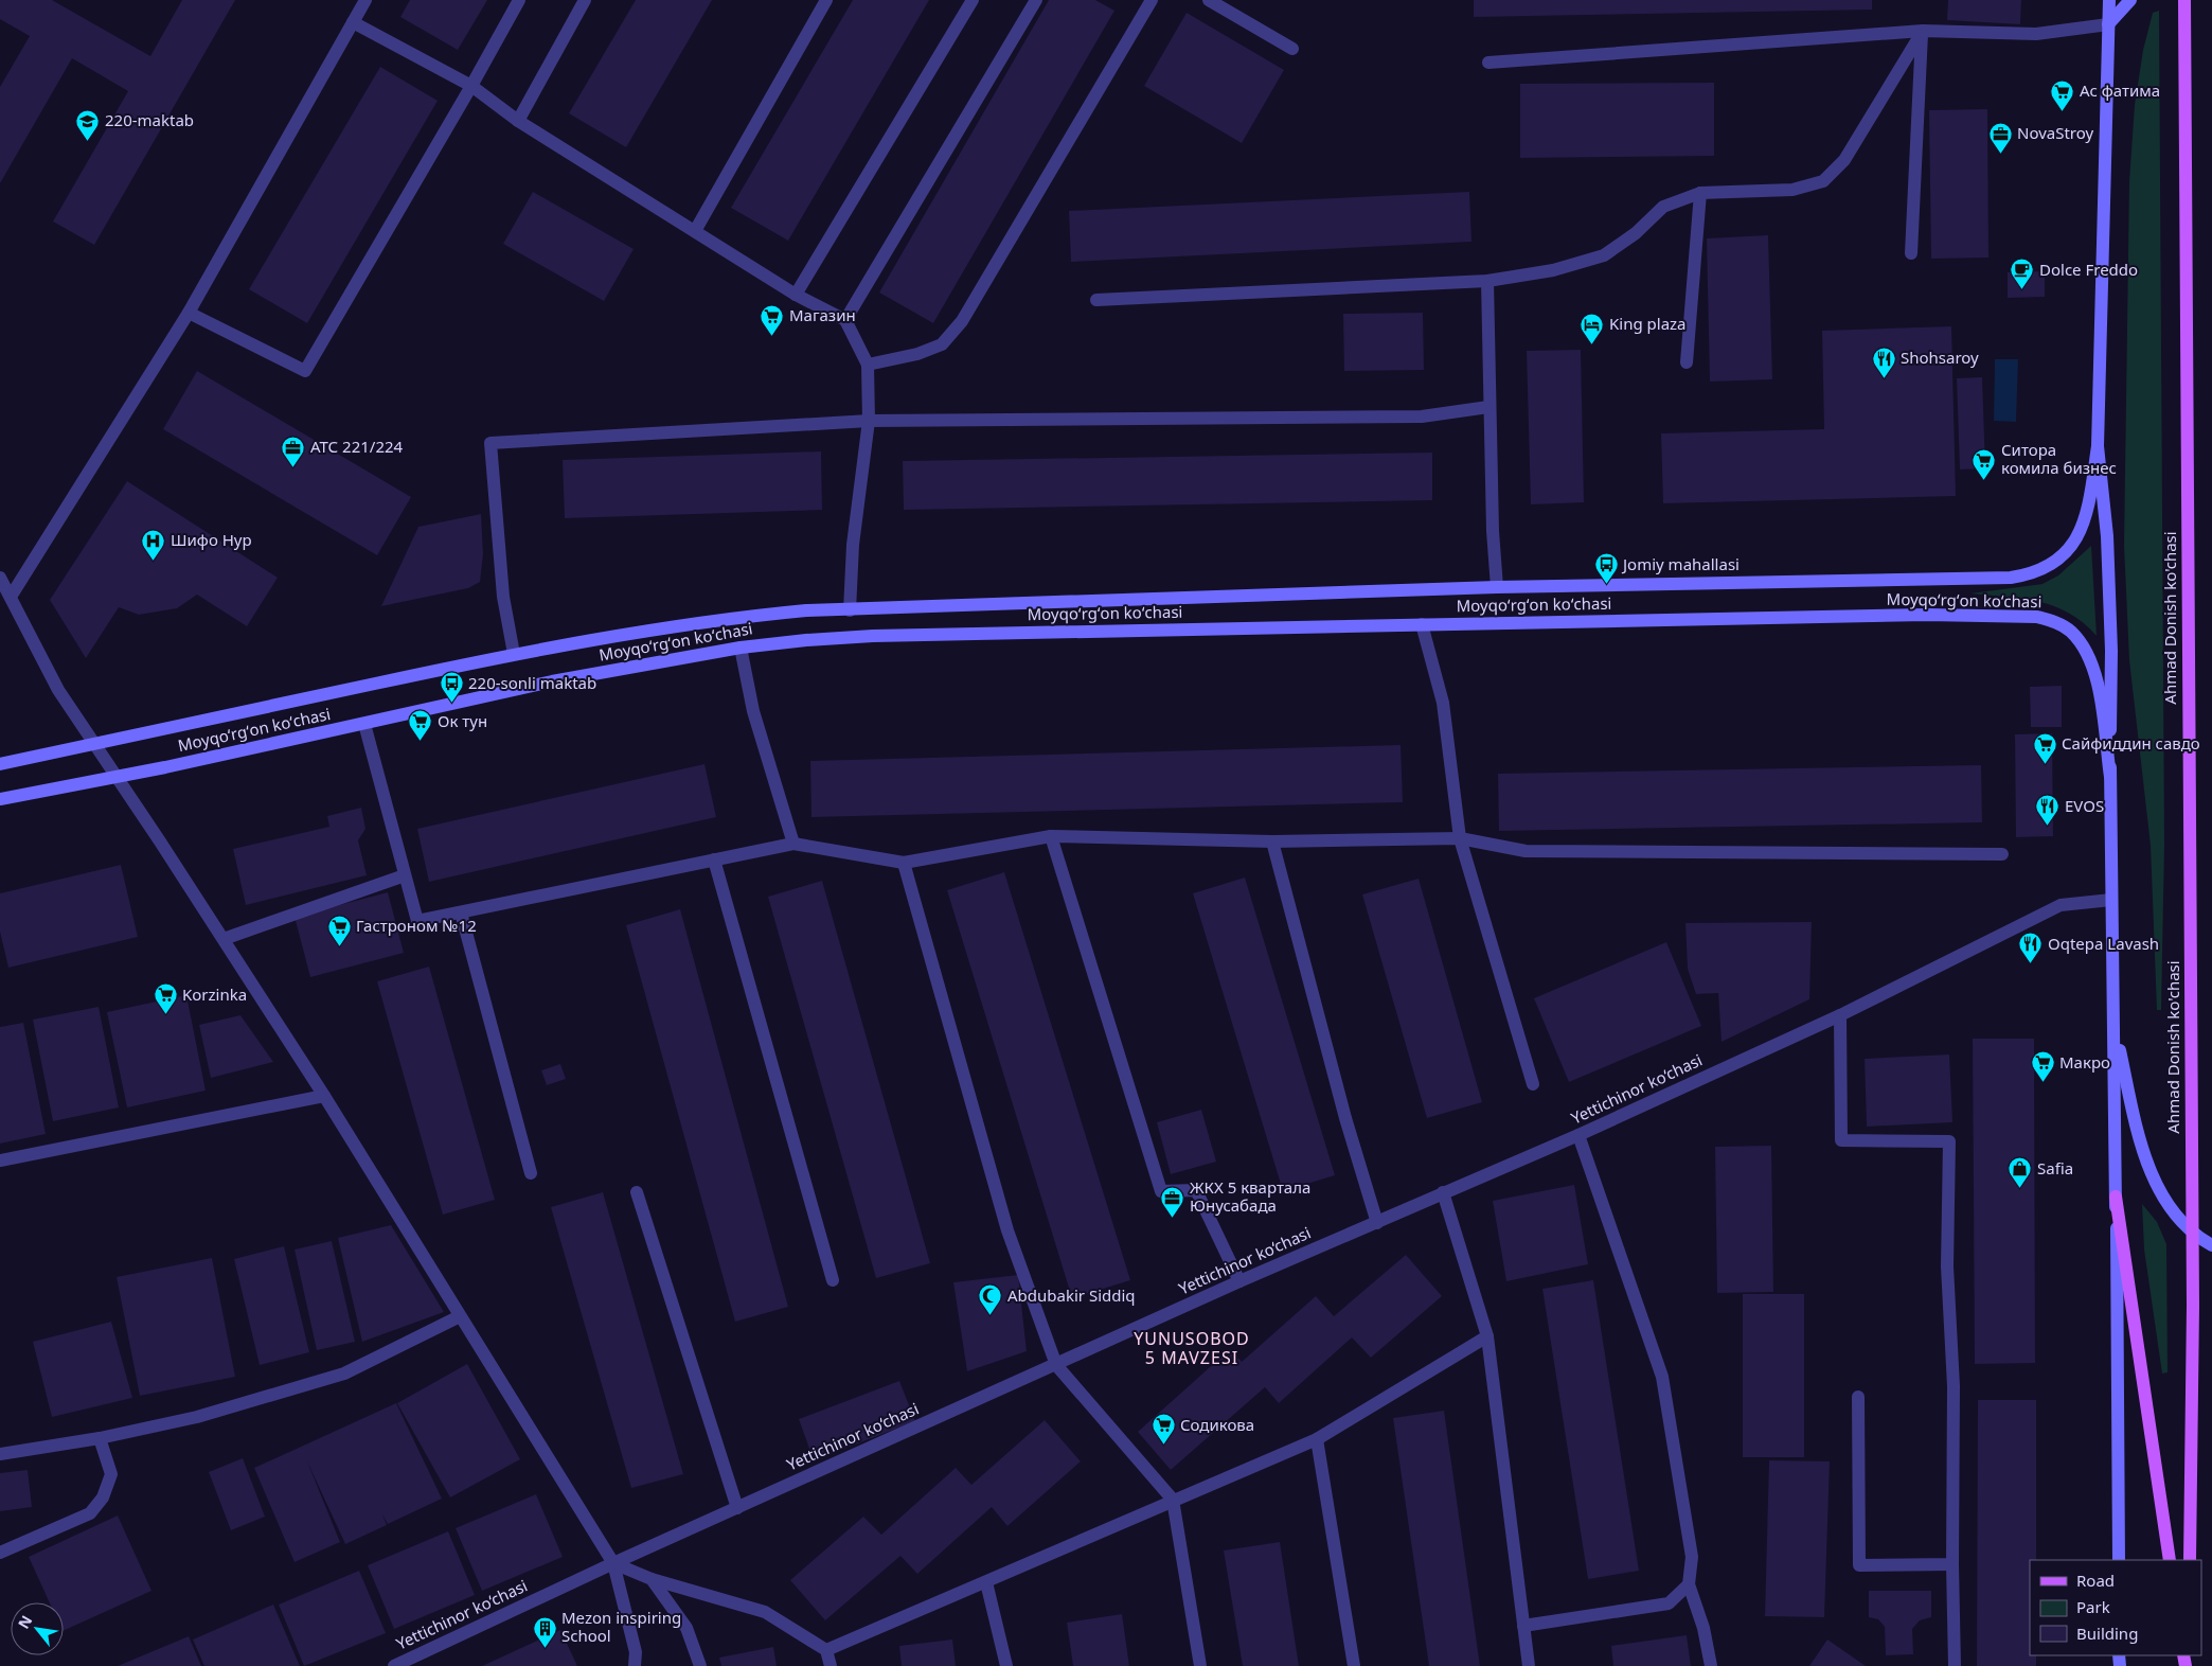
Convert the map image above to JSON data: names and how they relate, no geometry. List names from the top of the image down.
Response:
{
  "streets": {
    "main road": ["Moyqoʻrgʻon koʻchasi", "Ahmad Donish ko'chasi"],
    "street": ["Yettichinor ko‘chasi"]
  },
  "districts": ["YUNUSOBOD 5 MAVZESI"],
  "places": {
    "supermarket": [
      "Ас фатима",
      "Магазин",
      "Ситора комила бизнес",
      "Ок тун",
      "Сайфиддин савдо",
      "Гастроном №12",
      "Korzinka",
      "Макро",
      "Содикова"
    ],
    "school or university": ["220-maktab"],
    "office": ["NovaStroy", "АТС 221/224", "ЖКХ 5 квартала Юнусабада"],
    "cafe": ["Dolce Freddo"],
    "hotel": ["King plaza"],
    "restaurant": ["Shohsaroy", "EVOS", "Oqtepa Lavash"],
    "hospital": ["Шифо Нур"],
    "bus stop": ["Jomiy mahallasi", "220-sonli maktab"],
    "shop": ["Safia"],
    "mosque": ["Abdubakir Siddiq"],
    "building": ["Mezon inspiring School"]
  },
  "legend": ["Road", "Park", "Building"],
  "north": "top left"
}
